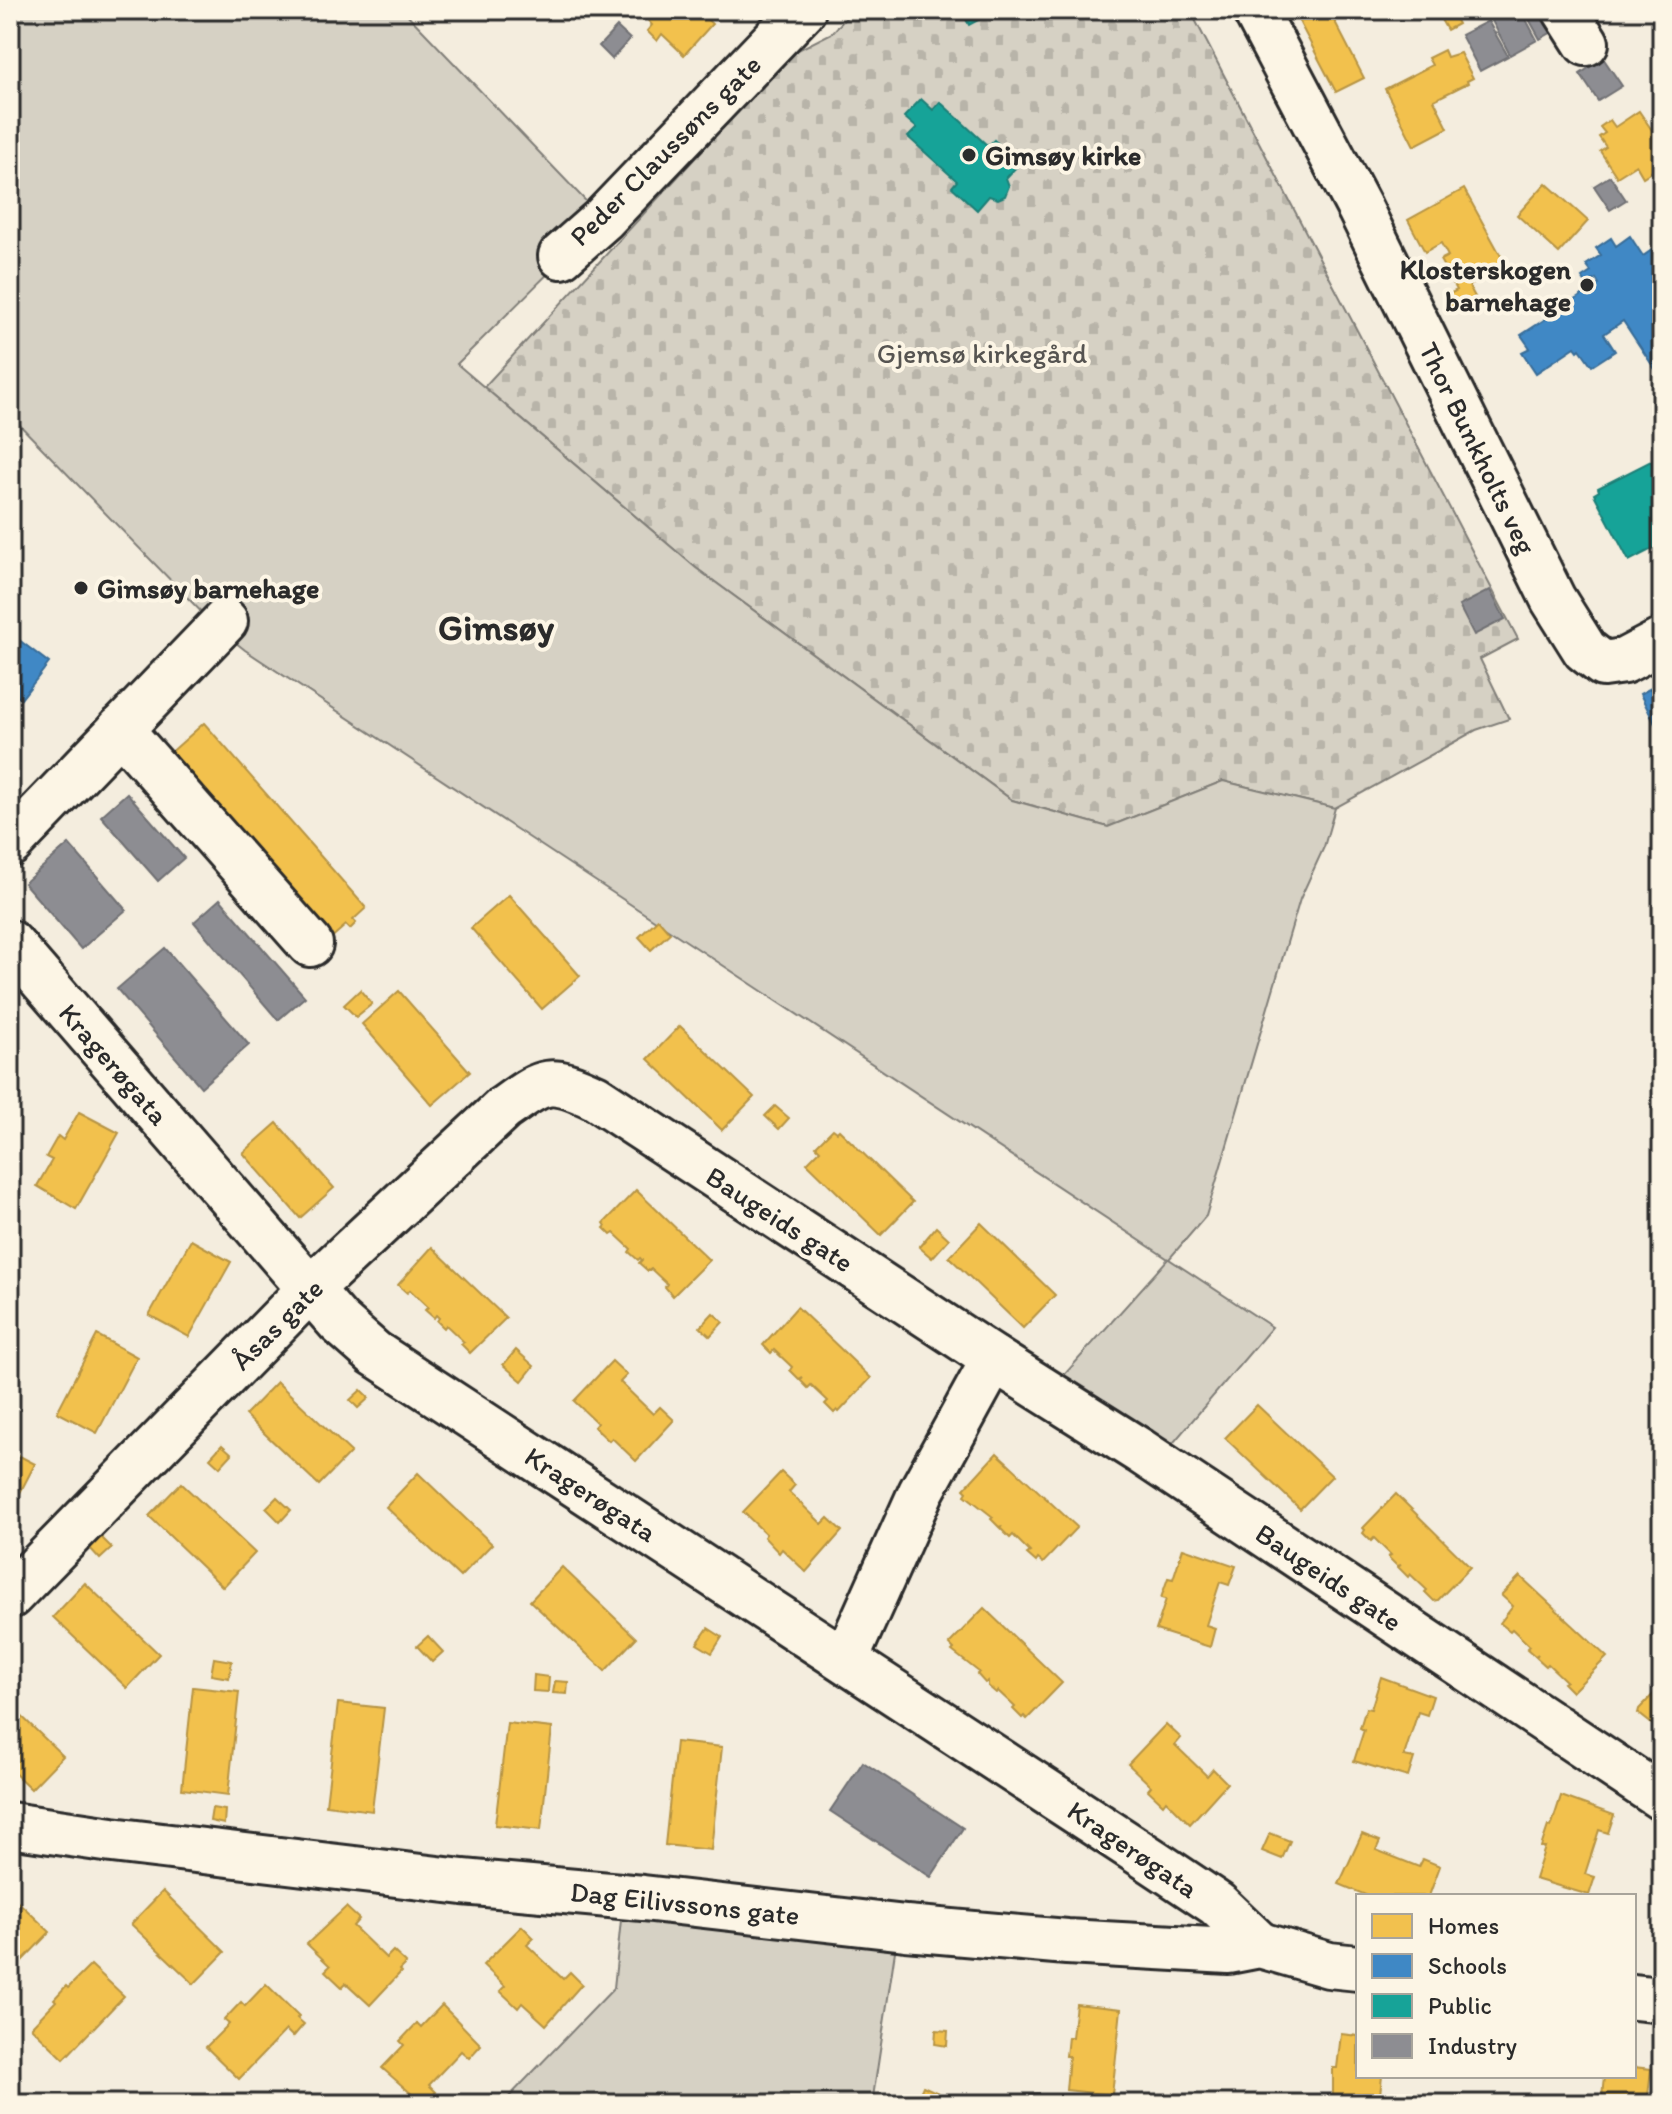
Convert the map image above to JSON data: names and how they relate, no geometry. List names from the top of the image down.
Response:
{
  "streets": {
    "street": [
      "Peder Claussøns gate",
      "Thor Bunkholts veg",
      "Kragerøgata",
      "Baugeids gate",
      "Åsas gate",
      "Dag Eilivssons gate"
    ]
  },
  "crossings": [
    ["Kragerøgata", "Åsas gate"],
    ["Kragerøgata", "Dag Eilivssons gate"],
    ["Baugeids gate", "Åsas gate"]
  ],
  "districts": ["Gimsøy"],
  "parks": ["Gjemsø kirkegård"],
  "places": ["Gimsøy kirke", "Klosterskogen barnehage", "Gimsøy barnehage"],
  "legend": [
    "Homes",
    "Schools",
    "Public",
    "Industry"
  ]
}
